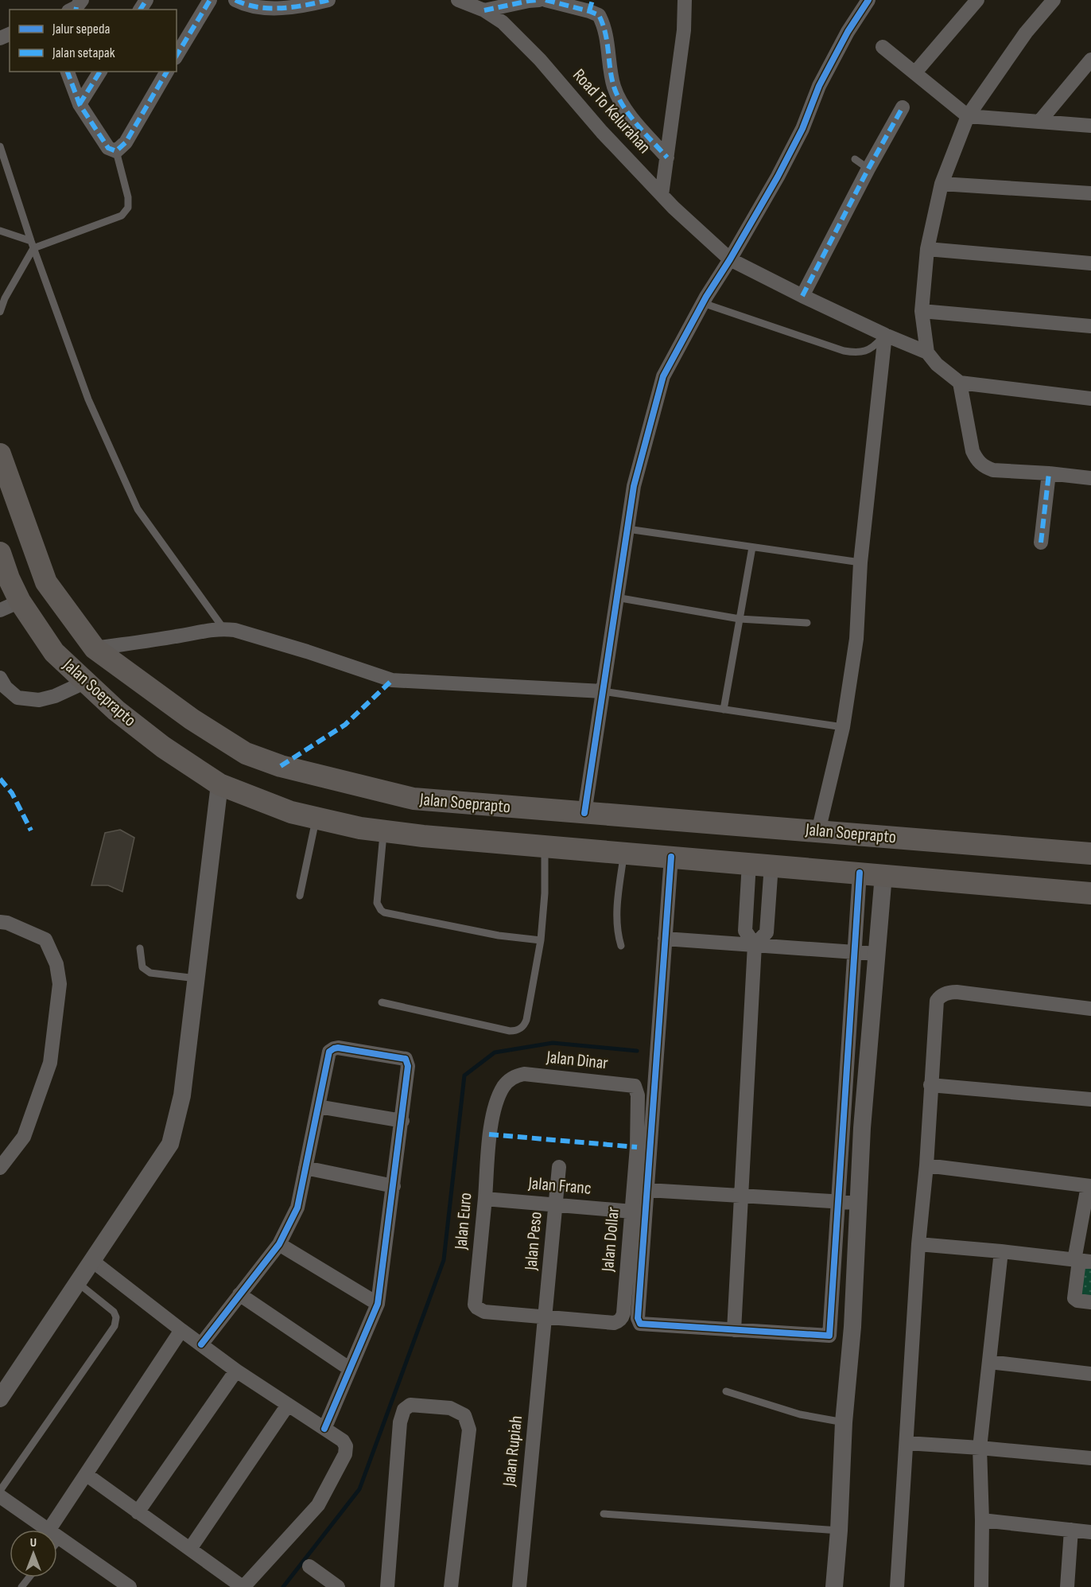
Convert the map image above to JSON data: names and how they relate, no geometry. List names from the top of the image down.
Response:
{
  "streets": {
    "highway": ["Jalan Soeprapto"],
    "street": [
      "Road To Kelurahan",
      "Jalan Dinar",
      "Jalan Franc",
      "Jalan Euro",
      "Jalan Dollar",
      "Jalan Peso",
      "Jalan Rupiah"
    ]
  },
  "crossings": [
    ["Jalan Dinar", "Jalan Euro"],
    ["Jalan Dinar", "Jalan Dollar"],
    ["Jalan Franc", "Jalan Euro"],
    ["Jalan Franc", "Jalan Dollar"],
    ["Jalan Franc", "Jalan Peso"],
    ["Jalan Euro", "Jalan Dollar"],
    ["Jalan Euro", "Jalan Peso"],
    ["Jalan Euro", "Jalan Rupiah"],
    ["Jalan Dollar", "Jalan Peso"],
    ["Jalan Dollar", "Jalan Rupiah"],
    ["Jalan Peso", "Jalan Rupiah"]
  ],
  "legend": ["Jalur sepeda", "Jalan setapak"],
  "north": "top"
}
